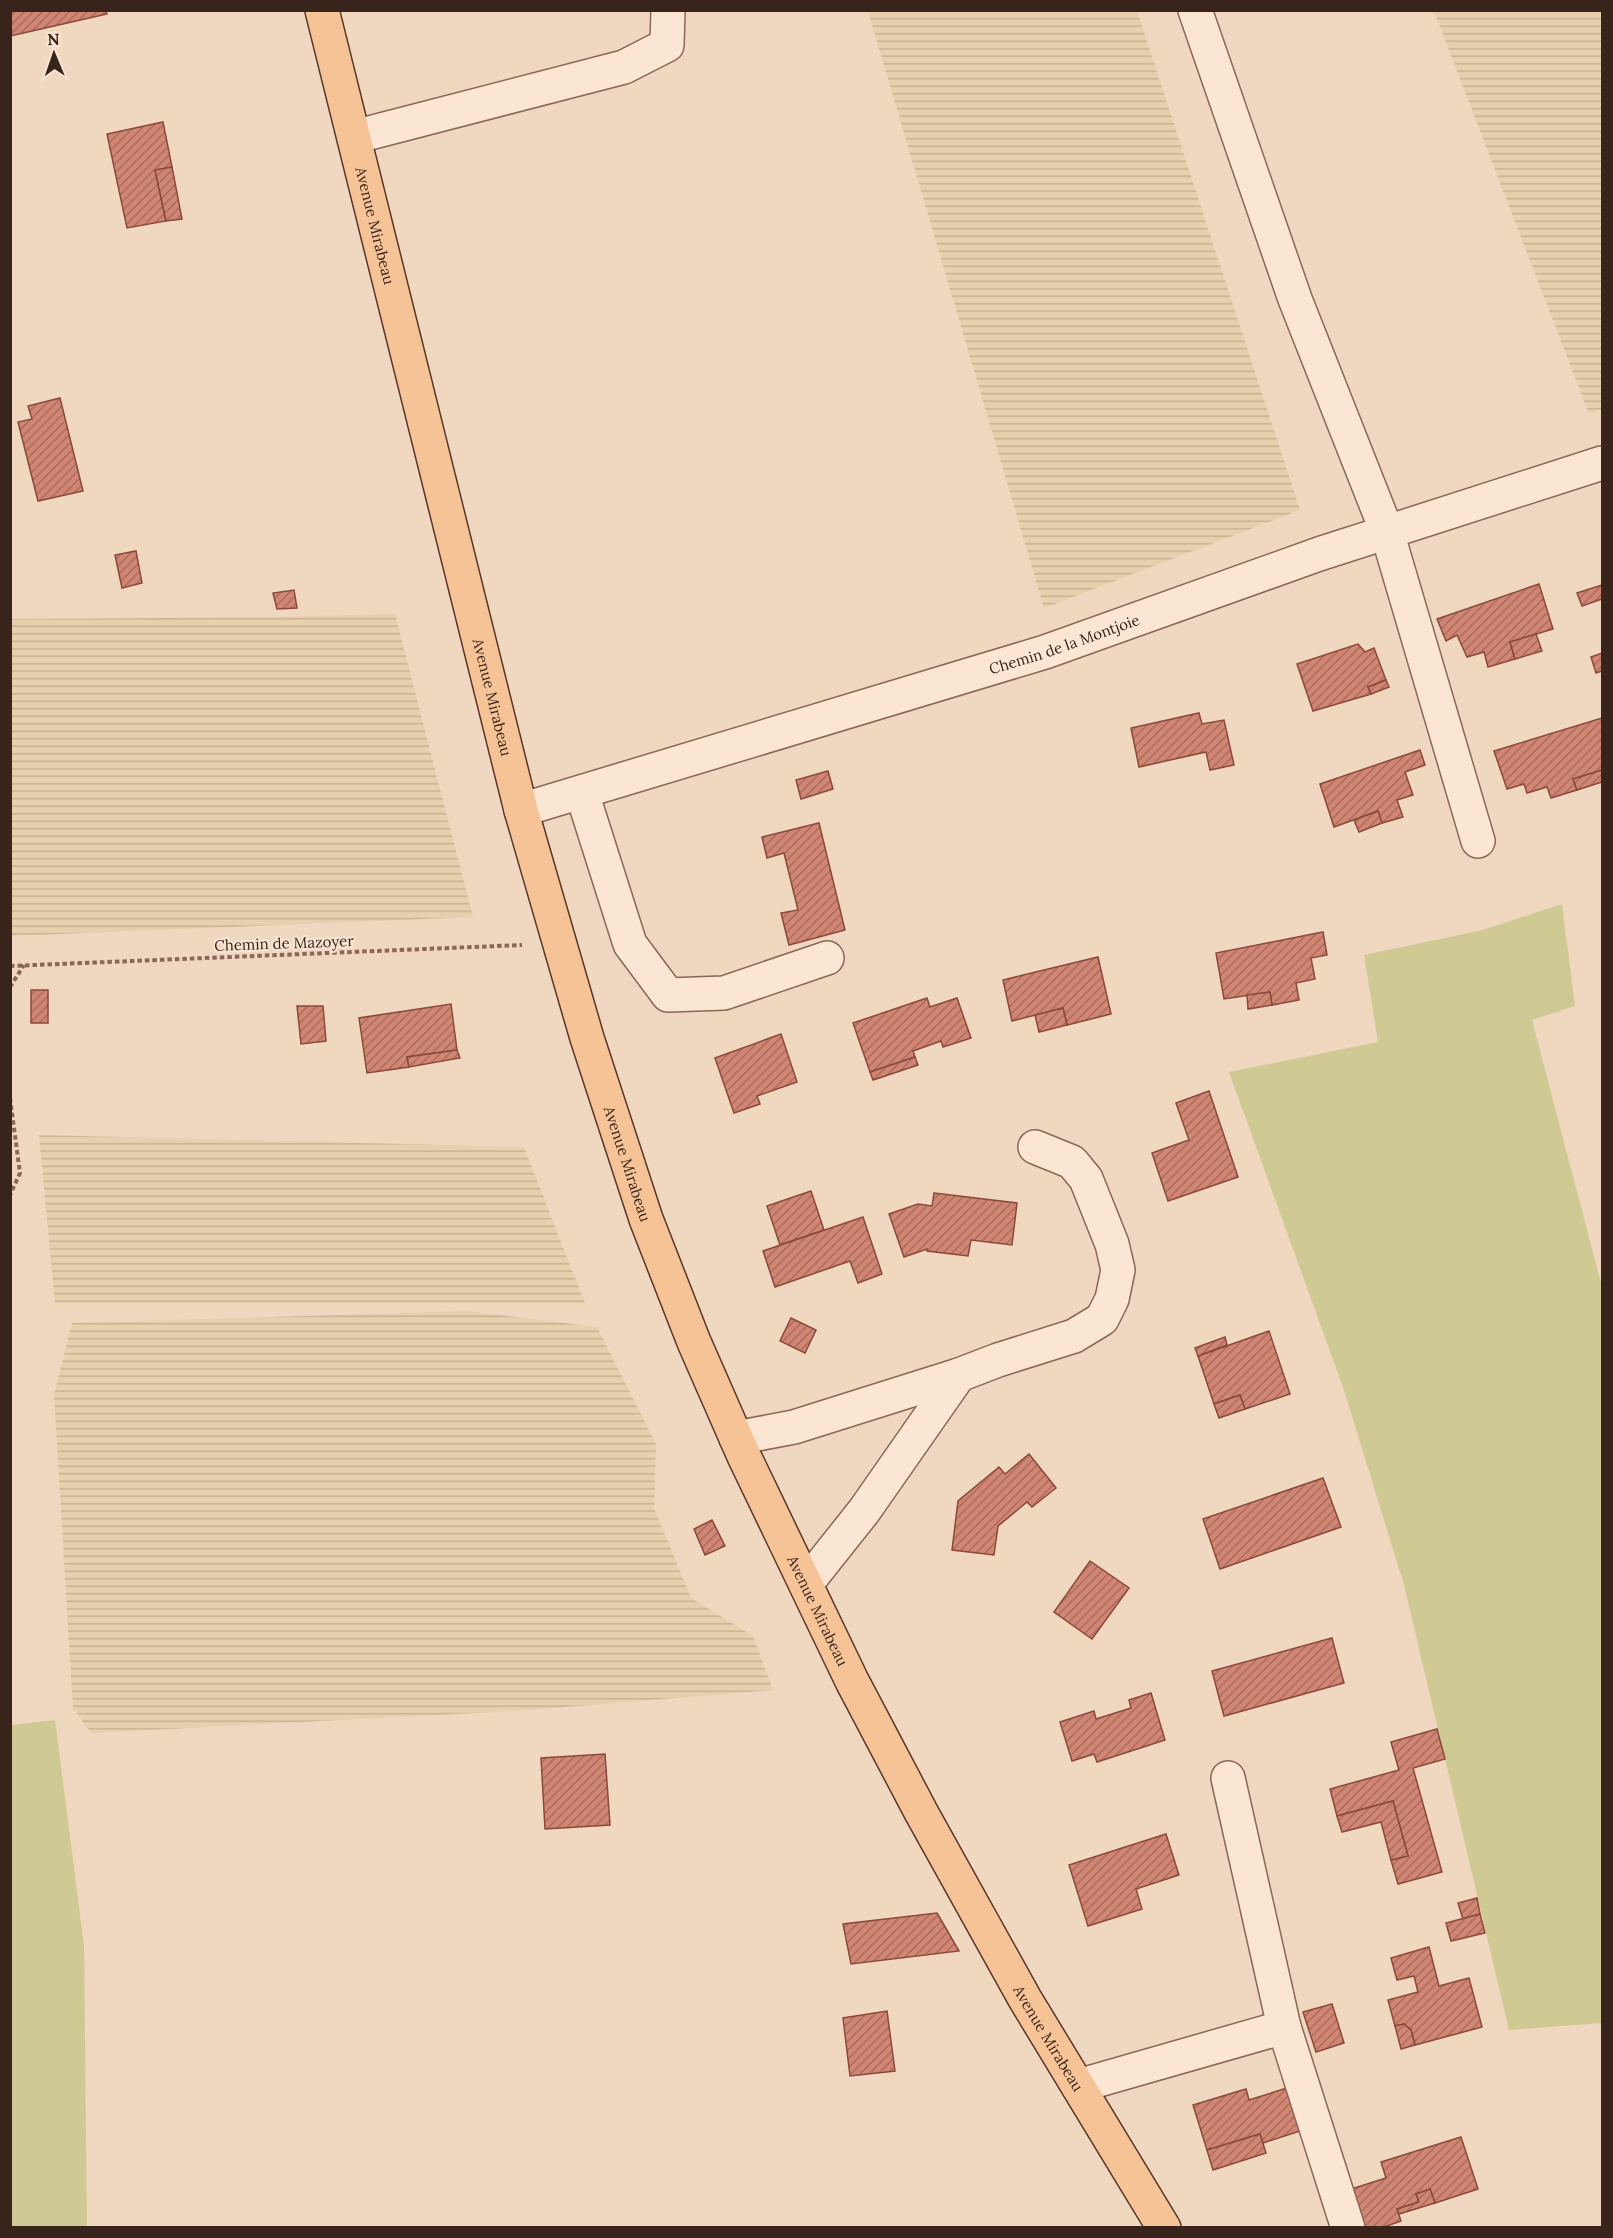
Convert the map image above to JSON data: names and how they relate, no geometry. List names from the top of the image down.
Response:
{
  "streets": {
    "main road": ["Avenue Mirabeau"],
    "street": ["Chemin de la Montjoie"],
    "path": ["Chemin de Mazoyer"]
  },
  "crossings": [
    ["Avenue Mirabeau", "Chemin de la Montjoie"],
    ["Avenue Mirabeau", "Chemin de Mazoyer"]
  ],
  "north": "top"
}
